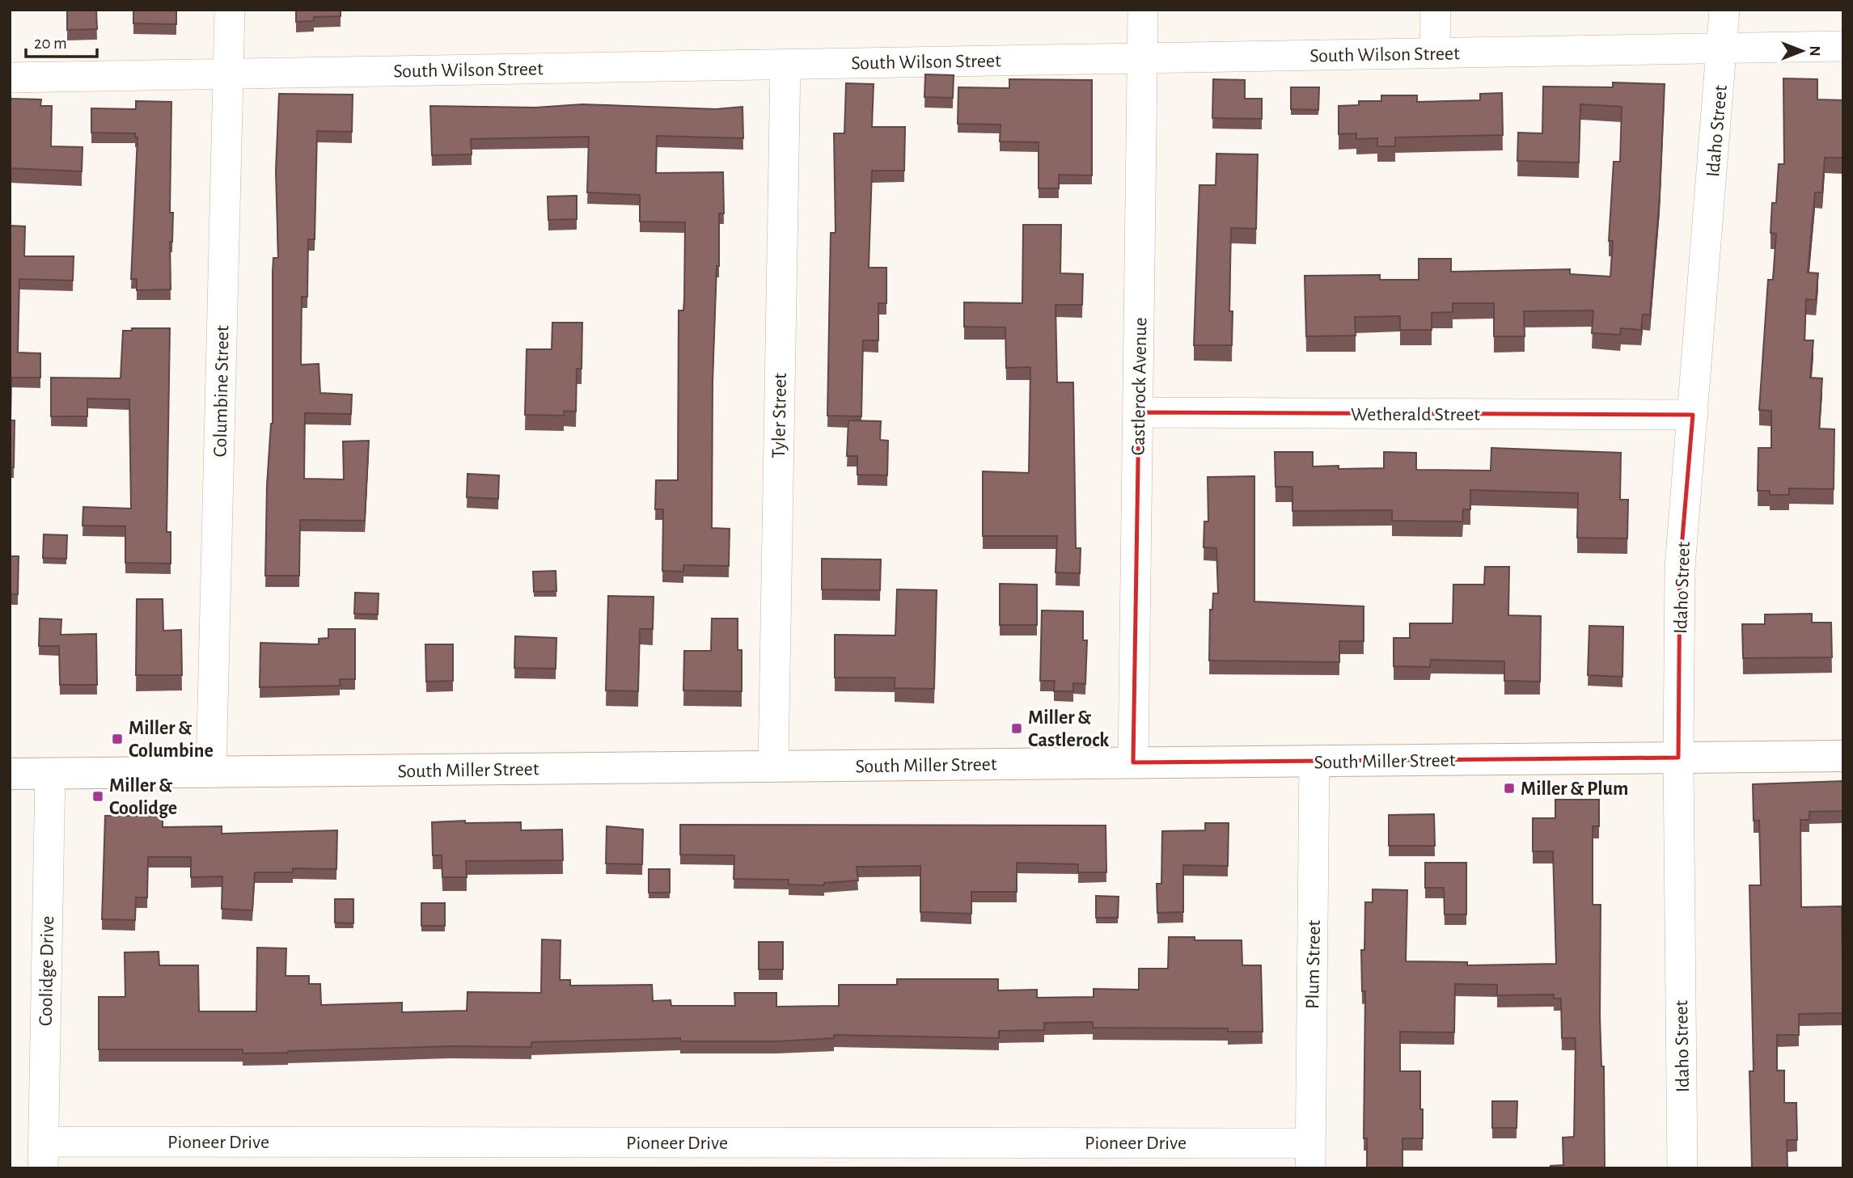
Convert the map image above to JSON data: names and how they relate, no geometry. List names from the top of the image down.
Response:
{
  "streets": {
    "main road": ["South Miller Street"],
    "street": [
      "South Wilson Street",
      "Idaho Street",
      "Castlerock Avenue",
      "Columbine Street",
      "Wetherald Street",
      "Tyler Street",
      "Plum Street",
      "Coolidge Drive",
      "Pioneer Drive"
    ]
  },
  "crossings": [
    ["South Wilson Street", "Idaho Street"],
    ["South Wilson Street", "Castlerock Avenue"],
    ["South Wilson Street", "Columbine Street"],
    ["South Wilson Street", "Tyler Street"],
    ["Idaho Street", "Wetherald Street"],
    ["Idaho Street", "South Miller Street"],
    ["Castlerock Avenue", "Wetherald Street"],
    ["Castlerock Avenue", "South Miller Street"],
    ["Columbine Street", "South Miller Street"],
    ["Tyler Street", "South Miller Street"],
    ["South Miller Street", "Plum Street"],
    ["South Miller Street", "Coolidge Drive"],
    ["Plum Street", "Pioneer Drive"],
    ["Coolidge Drive", "Pioneer Drive"]
  ],
  "places": {
    "transit": [
      "Miller & Castlerock",
      "Miller & Columbine",
      "Miller & Plum",
      "Miller & Coolidge"
    ]
  },
  "scale_bar": "20 m",
  "north": "right"
}
